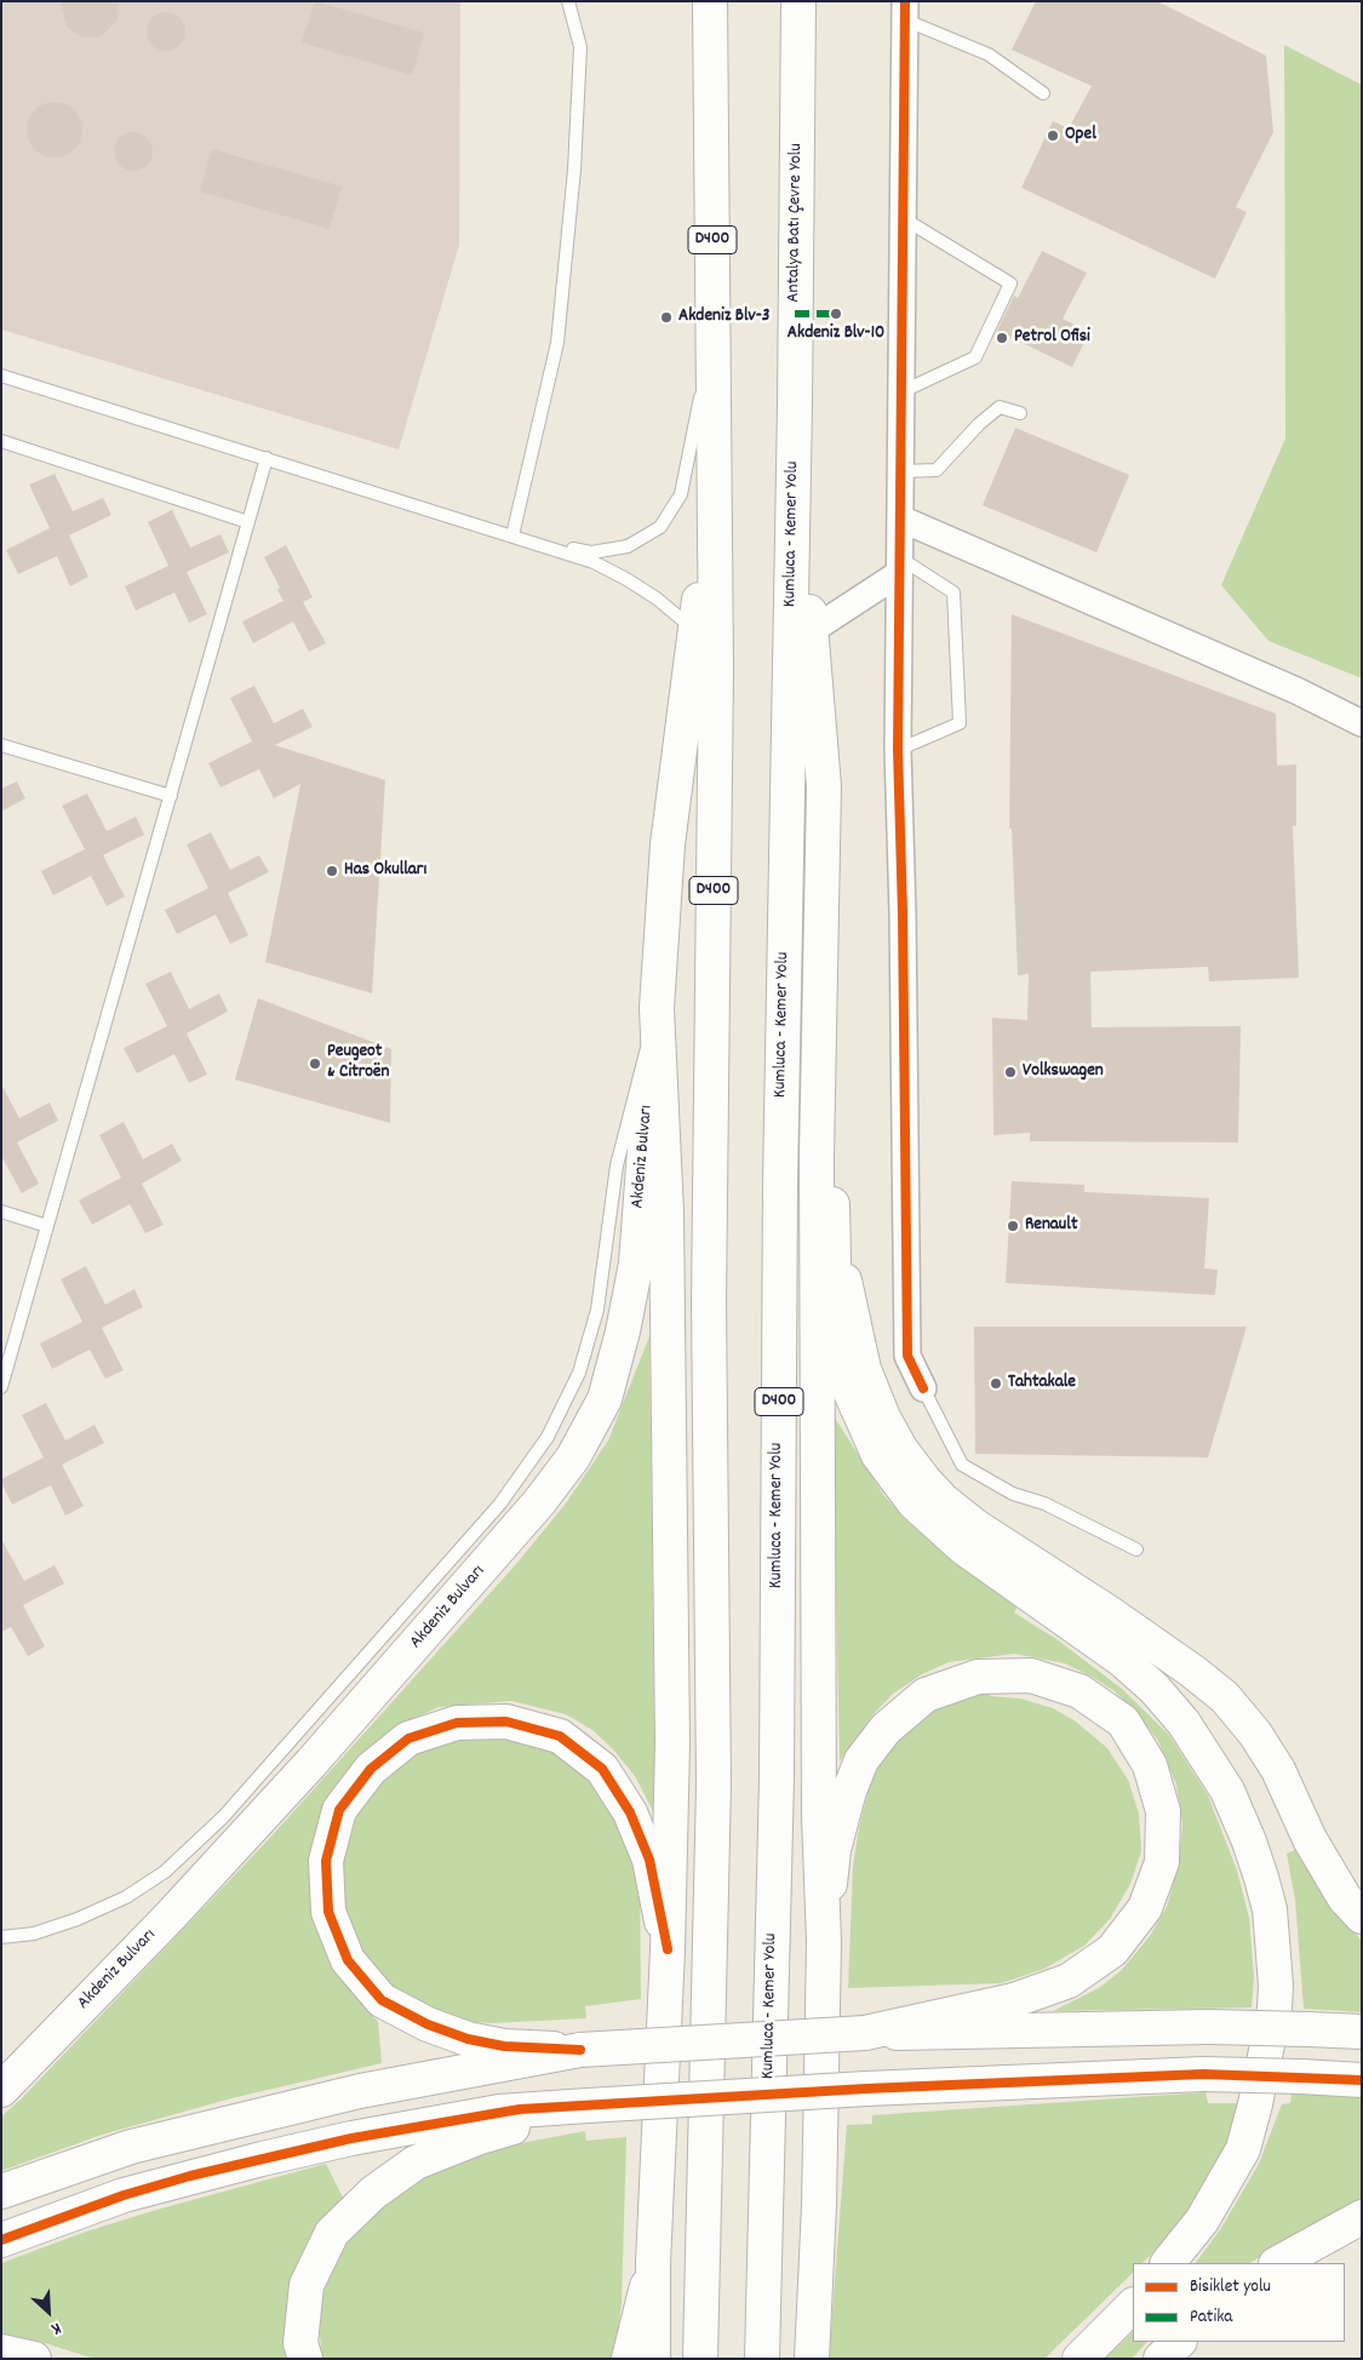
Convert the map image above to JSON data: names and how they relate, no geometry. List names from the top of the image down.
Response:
{
  "streets": {
    "main road": [
      "Antalya Batı Çevre Yolu",
      "D400",
      "Kumluca - Kemer Yolu",
      "Akdeniz Bulvarı"
    ]
  },
  "crossings": [
    ["Antalya Batı Çevre Yolu", "Kumluca - Kemer Yolu"],
    ["D400", "Akdeniz Bulvarı"]
  ],
  "places": [
    "Opel",
    "Akdeniz Blv-10",
    "Akdeniz Blv-3",
    "Petrol Ofisi",
    "Has Okulları",
    "Peugeot & Citroën",
    "Volkswagen",
    "Renault",
    "Tahtakale"
  ],
  "legend": ["Bisiklet yolu", "Patika"],
  "north": "bottom right"
}
